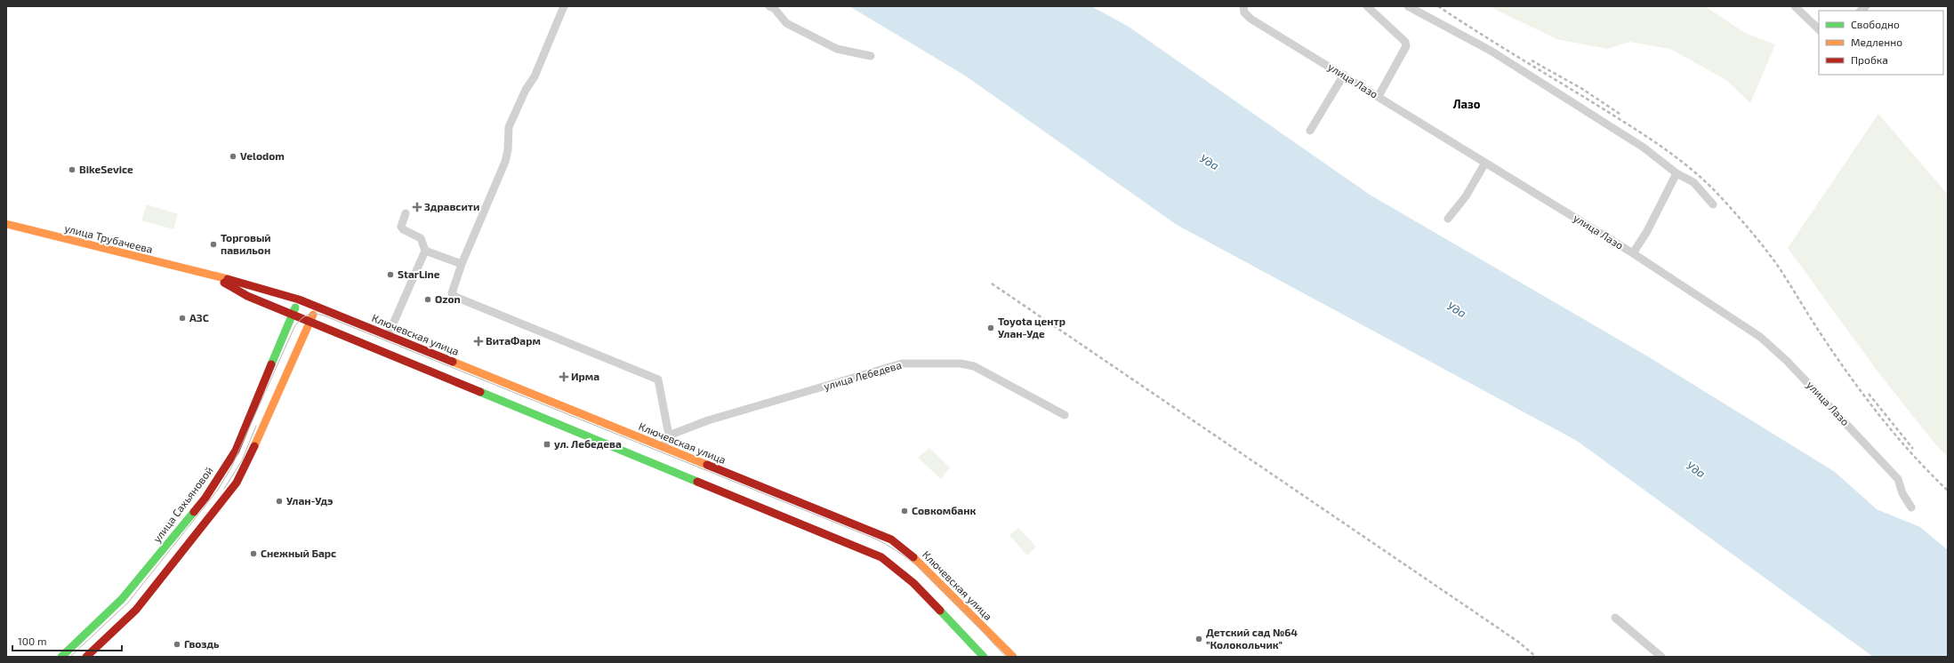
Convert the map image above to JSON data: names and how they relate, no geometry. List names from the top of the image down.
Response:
{
  "streets": {
    "main road": ["улица Трубачеева", "Ключевская улица", "улица Сахьяновой"],
    "street": ["улица Лазо", "улица Лебедева"]
  },
  "crossings": [
    ["улица Трубачеева", "Ключевская улица"],
    ["улица Трубачеева", "улица Сахьяновой"]
  ],
  "districts": ["Лазо"],
  "water": ["Уда"],
  "places": {
    "other": [
      "Velodom",
      "BikeSevice",
      "Торговый павильон",
      "StarLine",
      "Ozon",
      "АЗС",
      "Toyota центр Улан-Уде",
      "Улан-Удэ",
      "Совкомбанк",
      "Снежный Барс",
      "Детский сад №64 \"Колокольчик\"",
      "Гвоздь"
    ],
    "health": ["Здравсити", "ВитаФарм", "Ирма"],
    "transit": ["ул. Лебедева"]
  },
  "legend": ["Свободно", "Медленно", "Пробка"],
  "scale_bar": "100 m"
}
